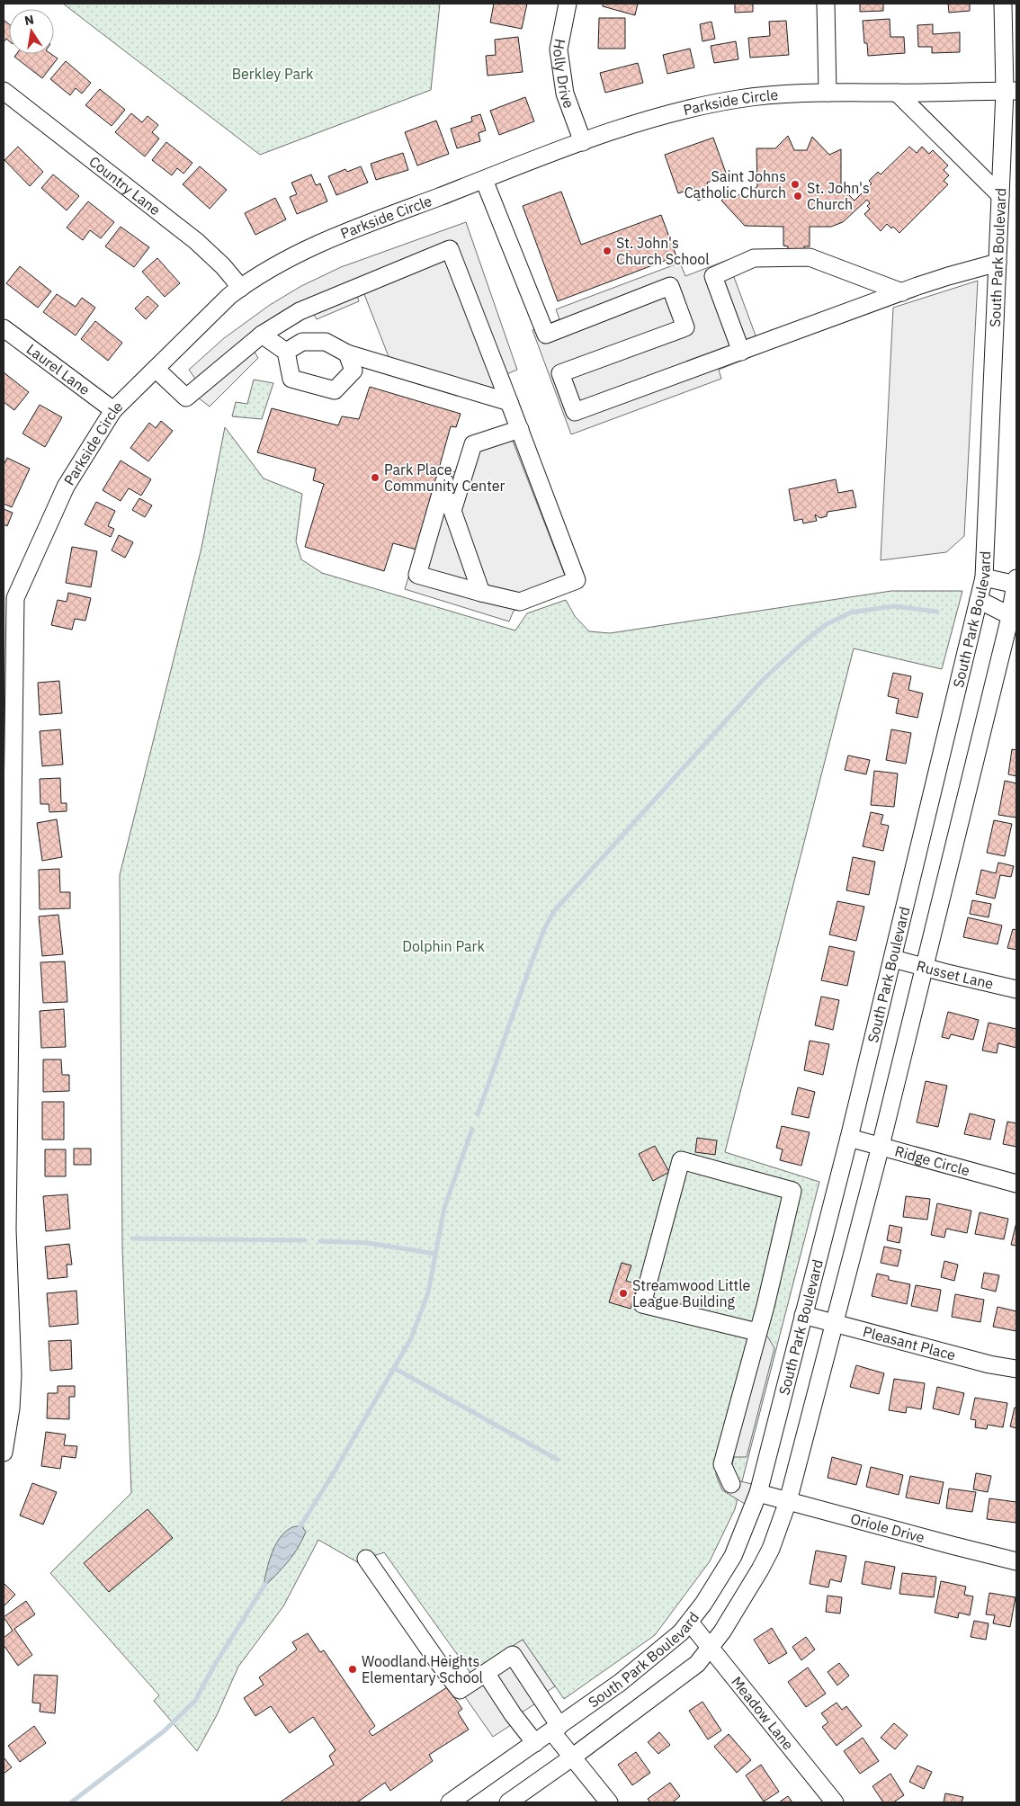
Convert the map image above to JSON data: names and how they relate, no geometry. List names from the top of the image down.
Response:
{
  "streets": {
    "street": [
      "Holly Drive",
      "Parkside Circle",
      "Country Lane",
      "South Park Boulevard",
      "Laurel Lane",
      "Russet Lane",
      "Ridge Circle",
      "Pleasant Place",
      "Oriole Drive",
      "Meadow Lane"
    ]
  },
  "crossings": [
    ["Holly Drive", "Parkside Circle"],
    ["Parkside Circle", "Country Lane"],
    ["Parkside Circle", "South Park Boulevard"],
    ["Parkside Circle", "Laurel Lane"],
    ["South Park Boulevard", "Russet Lane"],
    ["South Park Boulevard", "Ridge Circle"],
    ["South Park Boulevard", "Pleasant Place"],
    ["South Park Boulevard", "Oriole Drive"],
    ["South Park Boulevard", "Meadow Lane"]
  ],
  "parks": ["Berkley Park", "Dolphin Park"],
  "places": [
    "Saint Johns Catholic Church",
    "St. John's Church",
    "St. John's Church School",
    "Park Place Community Center",
    "Streamwood Little League Building",
    "Woodland Heights Elementary School"
  ],
  "north": "top"
}
